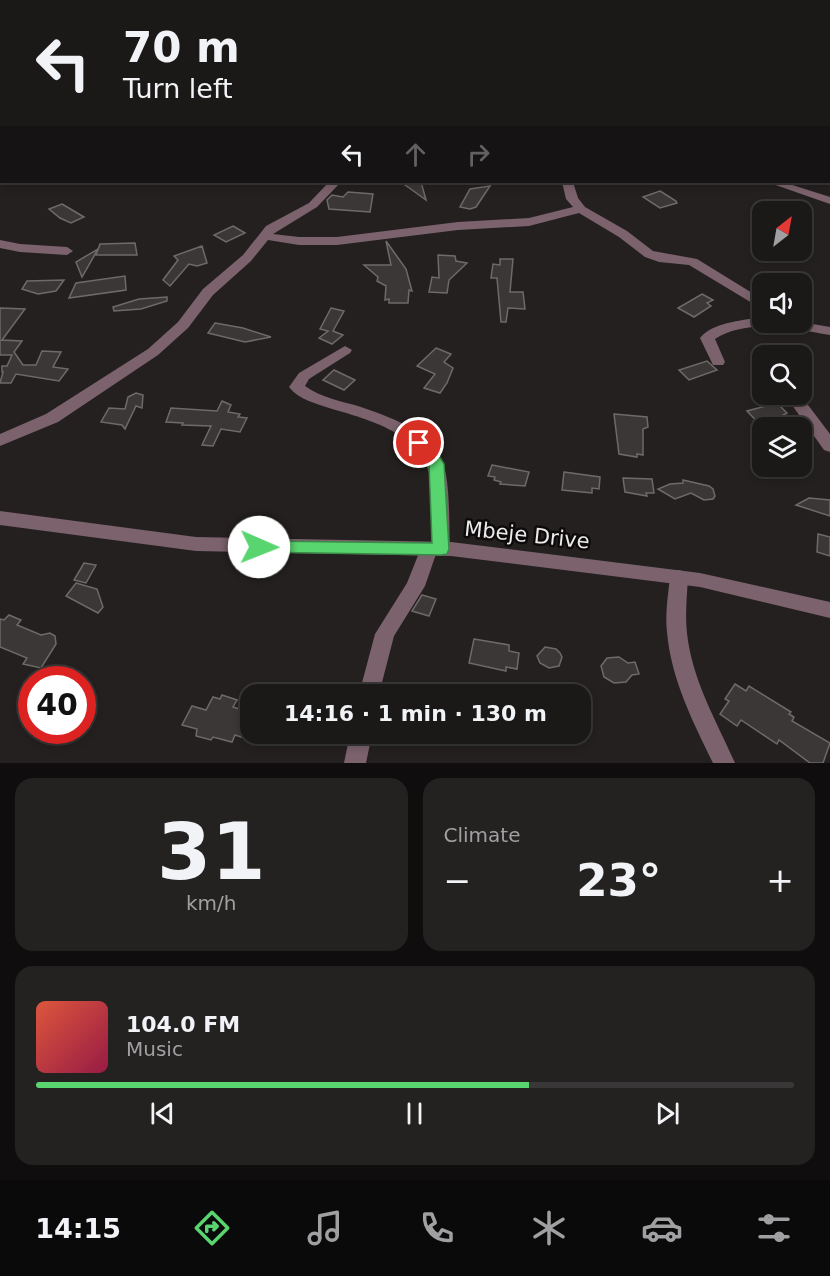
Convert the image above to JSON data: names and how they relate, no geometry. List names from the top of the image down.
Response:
{
  "streets": {
    "street": ["Mbeje Drive"]
  },
  "north": "top right",
  "page": {
    "turn": ["70 m", "Turn left"],
    "limit": "40",
    "trip": "14:16 · 1 min · 130 m",
    "tile": [
      ["31", "km/h"],
      "Climate"
    ],
    "heat": ["−", "23°", "+"],
    "song": ["104.0 FM", "Music"],
    "tabs": "14:15"
  }
}
